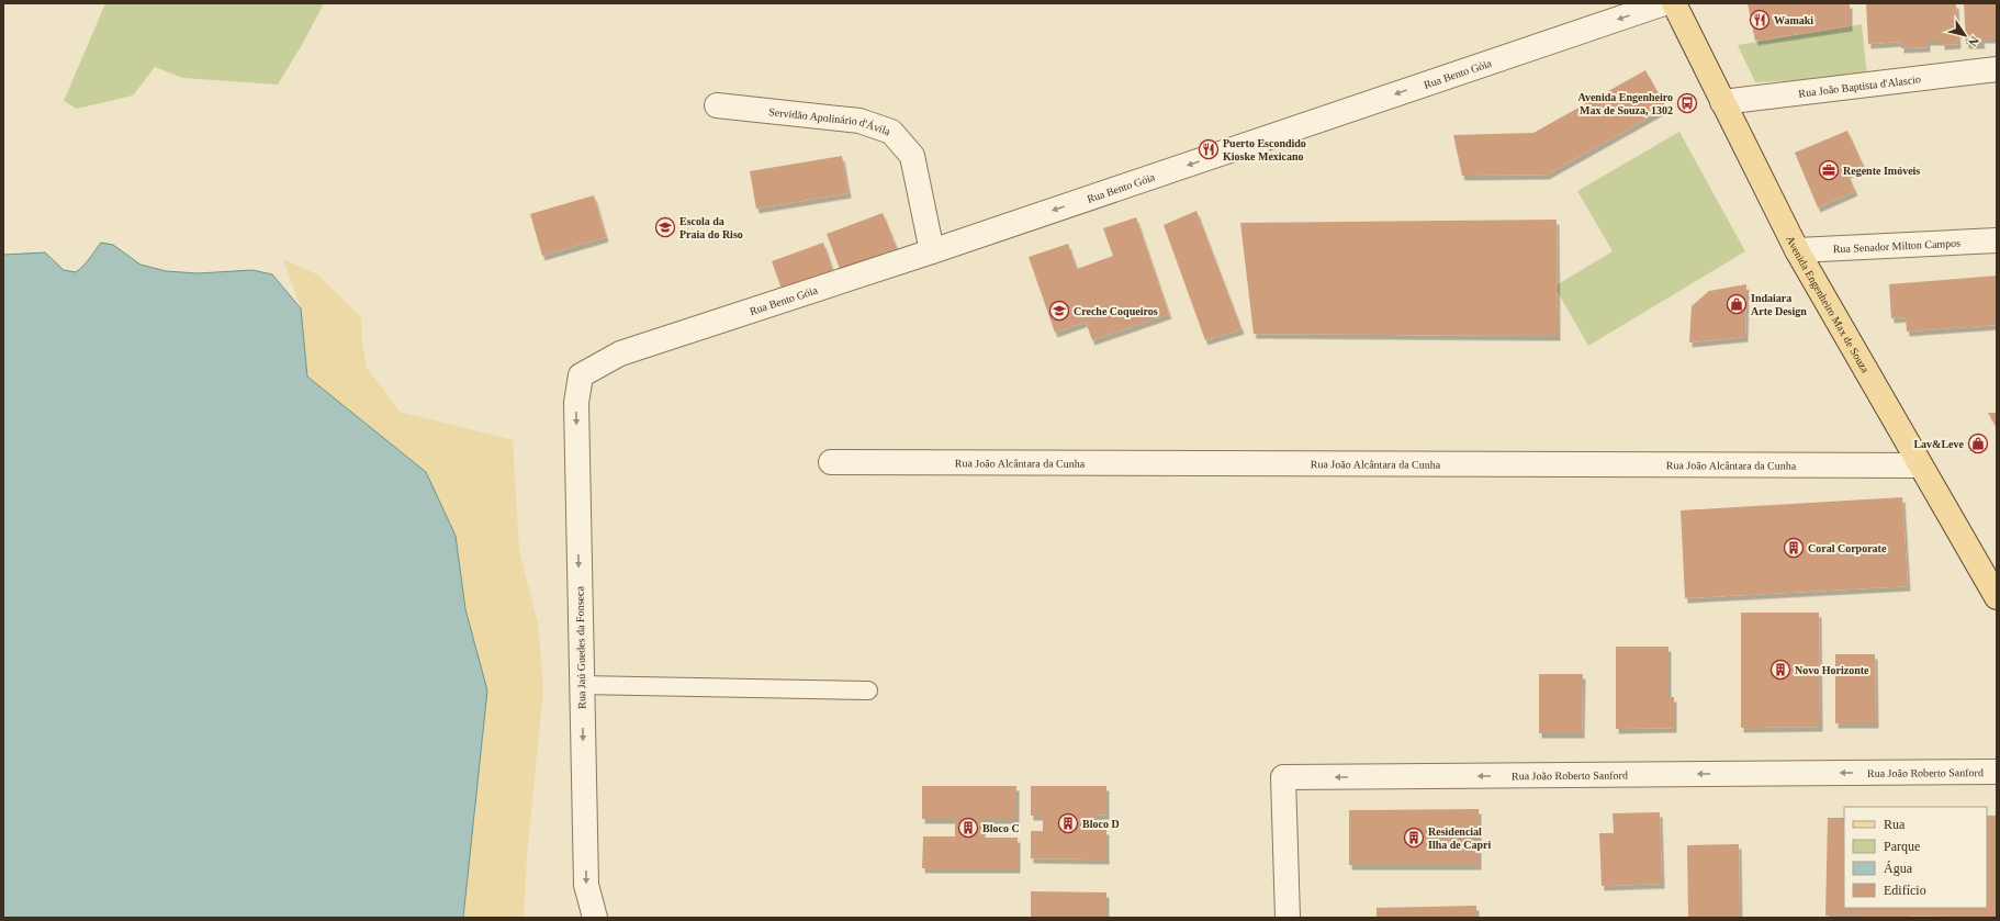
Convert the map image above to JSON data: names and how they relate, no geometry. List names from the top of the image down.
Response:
{
  "streets": {
    "main road": ["Avenida Engenheiro Max de Souza"],
    "street": [
      "Rua Bento Góia",
      "Rua João Baptista d'Alascio",
      "Servidão Apolinário d'Ávila",
      "Rua Senador Milton Campos",
      "Rua João Alcântara da Cunha",
      "Rua Jaú Guedes da Fonseca",
      "Rua João Roberto Sanford"
    ]
  },
  "crossings": [
    ["Rua Bento Góia", "Servidão Apolinário d'Ávila"],
    ["Rua Bento Góia", "Rua Jaú Guedes da Fonseca"],
    ["Rua João Baptista d'Alascio", "Avenida Engenheiro Max de Souza"],
    ["Rua Senador Milton Campos", "Avenida Engenheiro Max de Souza"],
    ["Avenida Engenheiro Max de Souza", "Rua João Alcântara da Cunha"]
  ],
  "one_way": ["Rua Bento Góia", "Rua Jaú Guedes da Fonseca", "Rua João Roberto Sanford"],
  "places": {
    "restaurant": ["Wamaki", "Puerto Escondido Kioske Mexicano"],
    "bus stop": ["Avenida Engenheiro Max de Souza, 1302"],
    "office": ["Regente Imóveis"],
    "school or university": ["Escola da Praia do Riso", "Creche Coqueiros"],
    "shop": ["Indaiara Arte Design", "Lav&Leve"],
    "building": [
      "Coral Corporate",
      "Novo Horizonte",
      "Bloco D",
      "Bloco C",
      "Residencial Ilha de Capri"
    ]
  },
  "legend": [
    "Rua",
    "Parque",
    "Água",
    "Edifício"
  ],
  "north": "bottom right"
}
